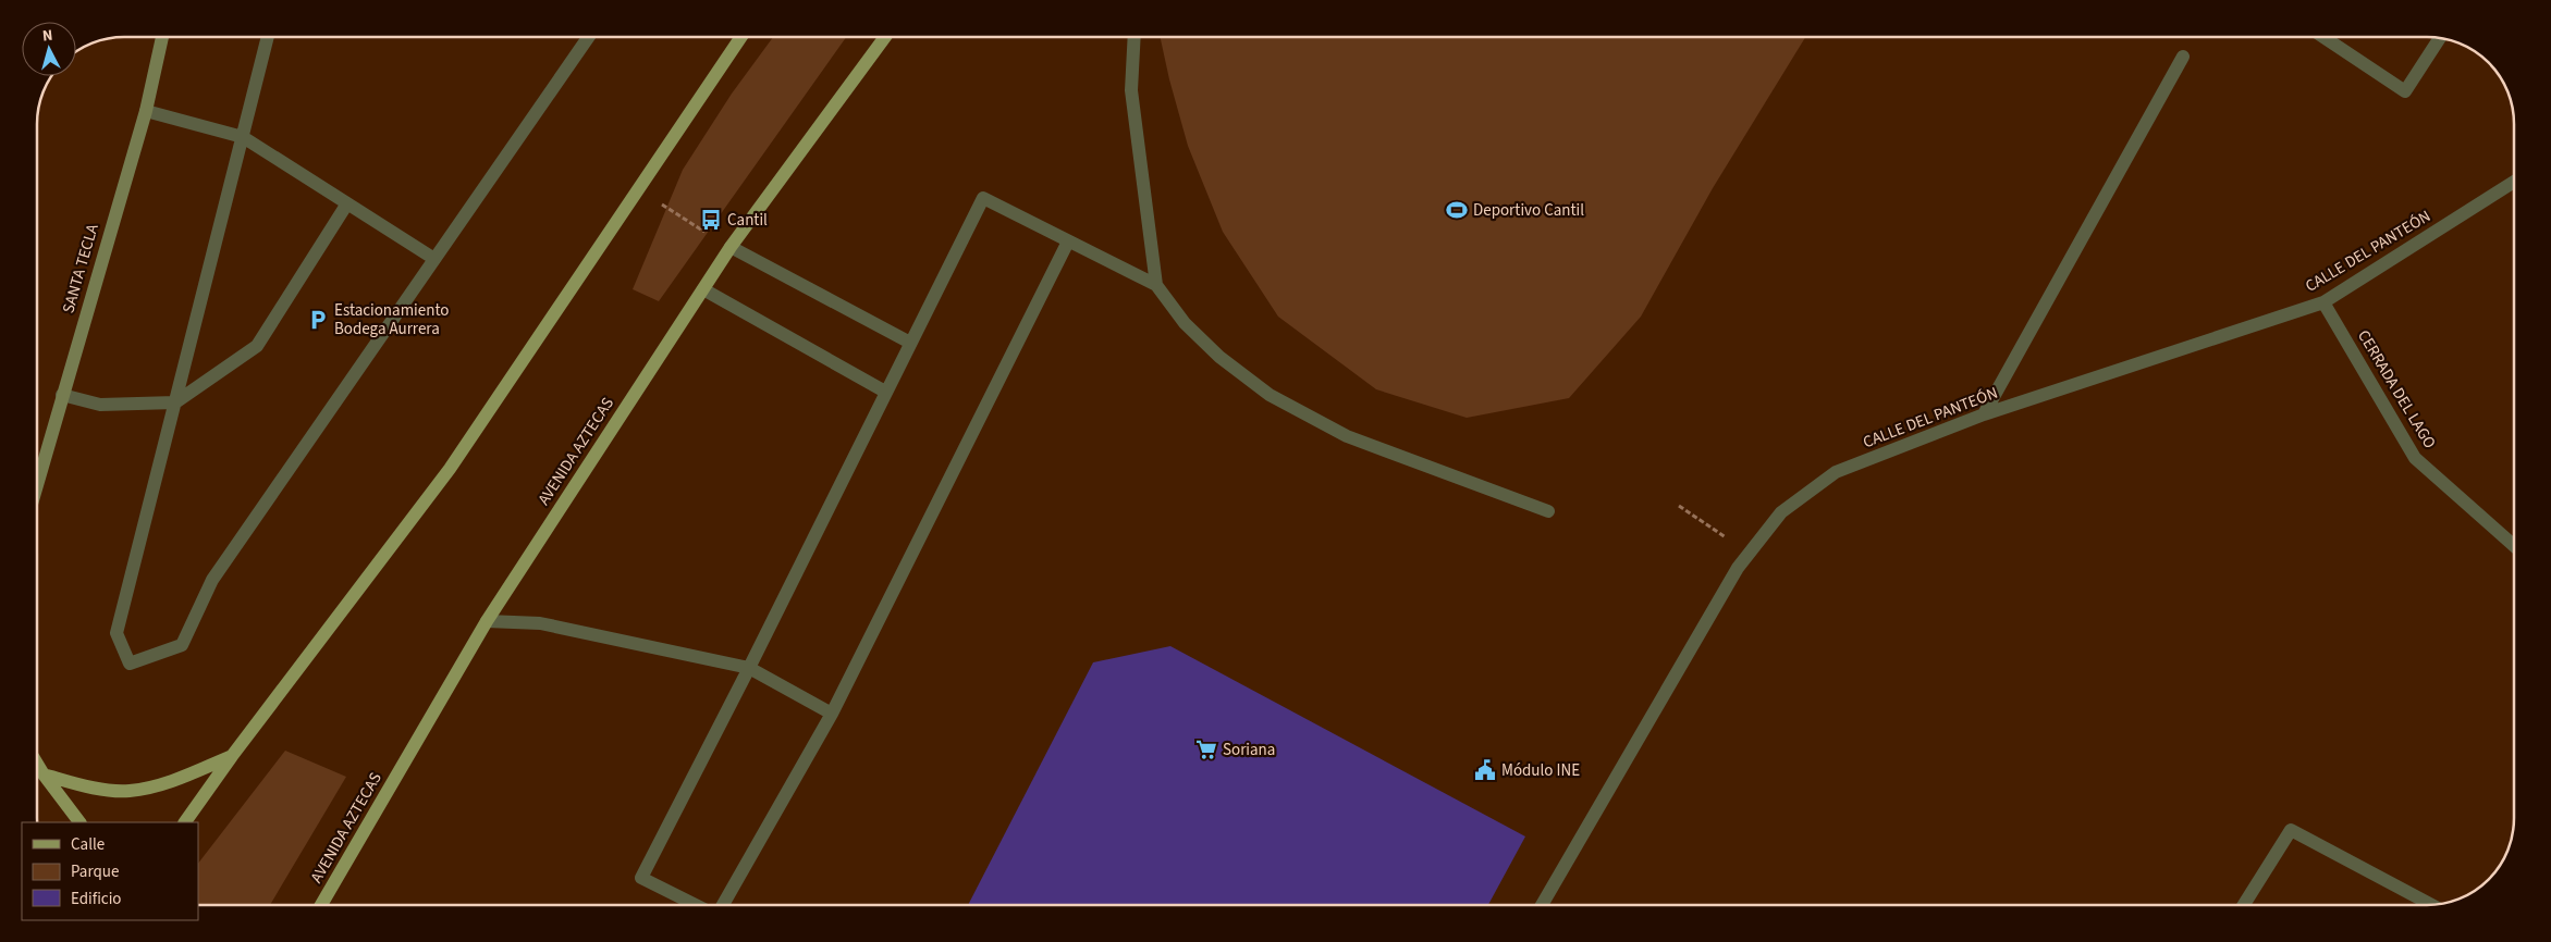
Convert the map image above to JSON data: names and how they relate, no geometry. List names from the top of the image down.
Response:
{
  "streets": {
    "main road": ["AVENIDA AZTECAS"],
    "street": ["CALLE DEL PANTEÓN", "SANTA TECLA", "CERRADA DEL LAGO"]
  },
  "crossings": [
    ["CALLE DEL PANTEÓN", "CERRADA DEL LAGO"]
  ],
  "places": {
    "sports": ["Deportivo Cantil"],
    "bus stop": ["Cantil"],
    "parking": ["Estacionamiento Bodega Aurrera"],
    "supermarket": ["Soriana"],
    "public building": ["Módulo INE"]
  },
  "legend": ["Calle", "Parque", "Edificio"],
  "north": "top"
}
